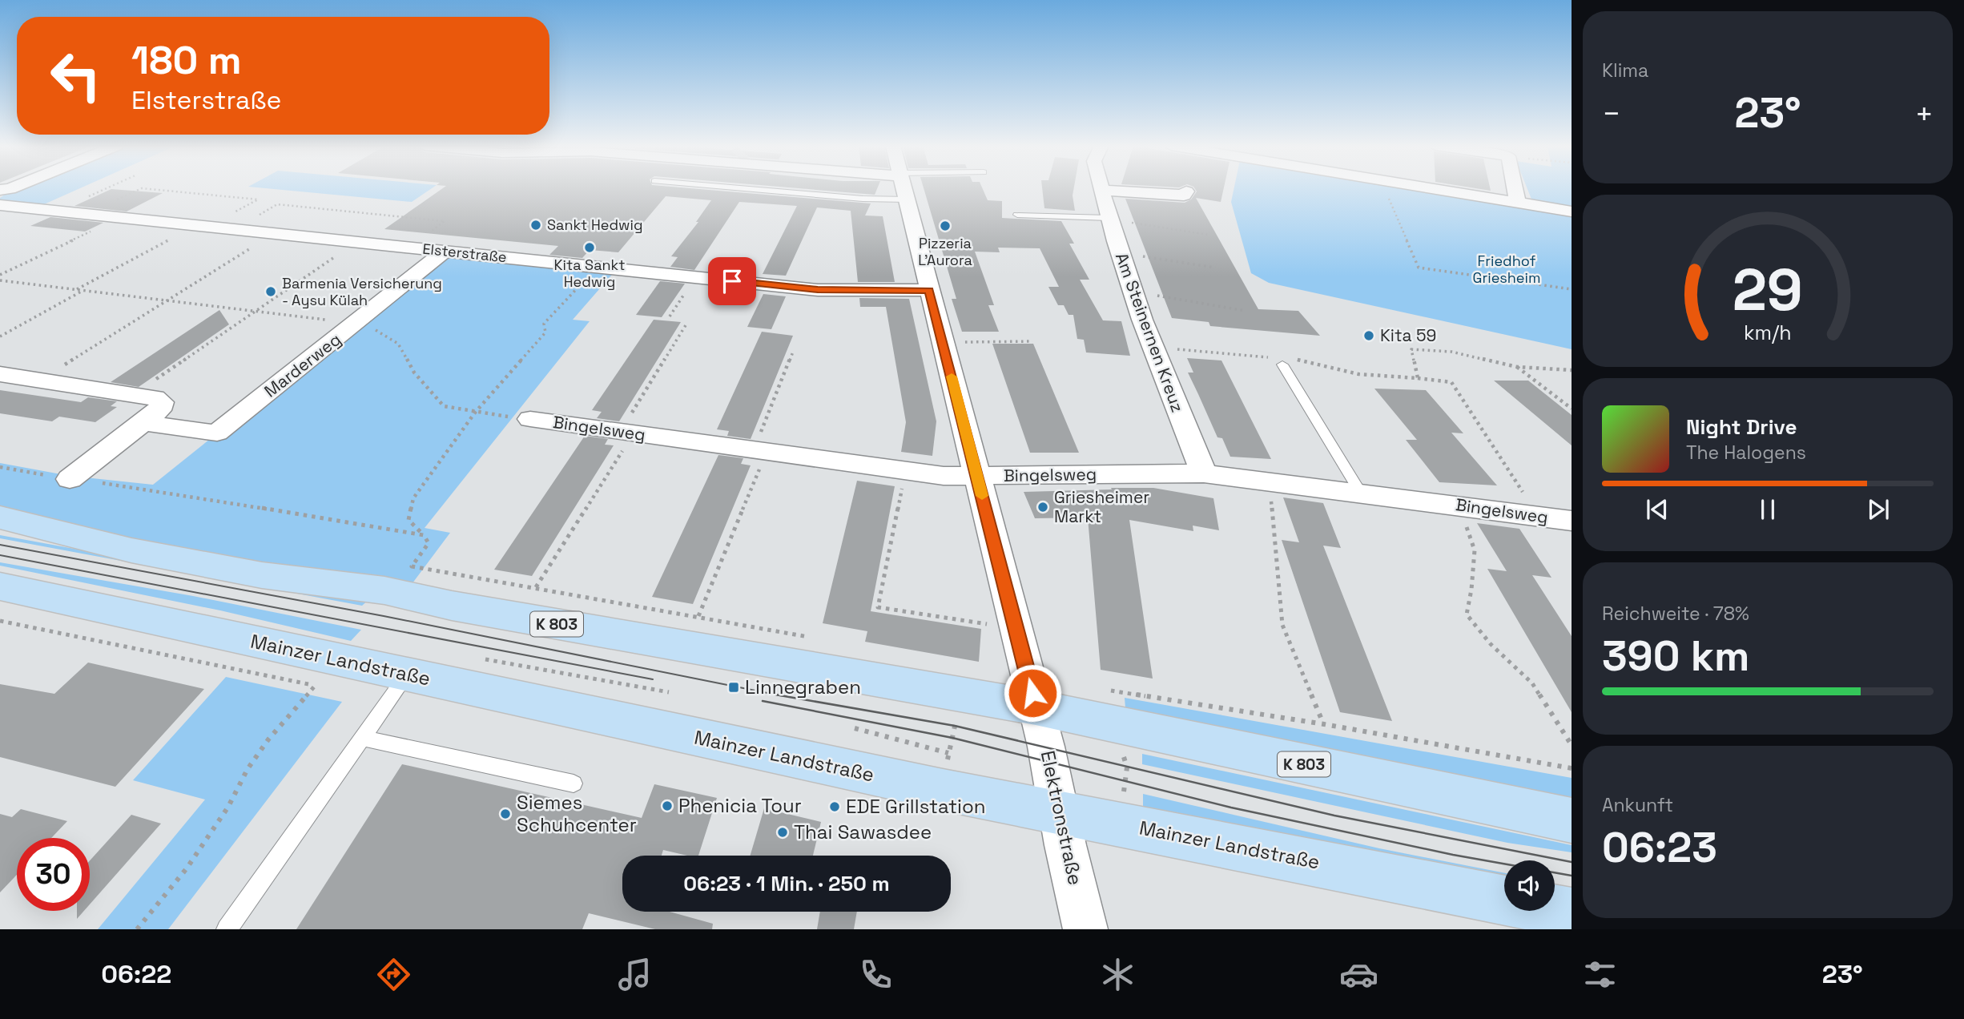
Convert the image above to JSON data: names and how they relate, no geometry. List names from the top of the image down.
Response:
{
  "streets": {
    "main road": ["K 803", "Mainzer Landstraße"],
    "street": [
      "Elsterstraße",
      "Am Steinernen Kreuz",
      "Marderweg",
      "Bingelsweg",
      "Elektronstraße"
    ]
  },
  "crossings": [
    ["Elsterstraße", "Marderweg"],
    ["Elsterstraße", "Elektronstraße"],
    ["Am Steinernen Kreuz", "Bingelsweg"],
    ["Bingelsweg", "Elektronstraße"],
    ["K 803", "Elektronstraße"],
    ["Mainzer Landstraße", "Elektronstraße"]
  ],
  "parks": ["Friedhof Griesheim"],
  "places": {
    "other": [
      "Sankt Hedwig",
      "Pizzeria L'Aurora",
      "Kita Sankt Hedwig",
      "Barmenia Versicherung - Aysu Külah",
      "Kita 59",
      "Griesheimer Markt",
      "Phenicia Tour",
      "EDE Grillstation",
      "Siemes Schuhcenter",
      "Thai Sawasdee"
    ],
    "transit": ["Linnegraben"]
  },
  "page": {
    "tile": [
      "Klima",
      ["Reichweite · 78%", "390 km"],
      ["Ankunft", "06:23"]
    ],
    "turn": ["180 m", "Elsterstraße"],
    "heat": ["−", "23°", "+"],
    "song": ["Night Drive", "The Halogens"],
    "limit": "30",
    "trip": "06:23 · 1 Min. · 250 m",
    "tabs": ["06:22", "23°"],
    "gauge": ["29", "km/h"]
  }
}
